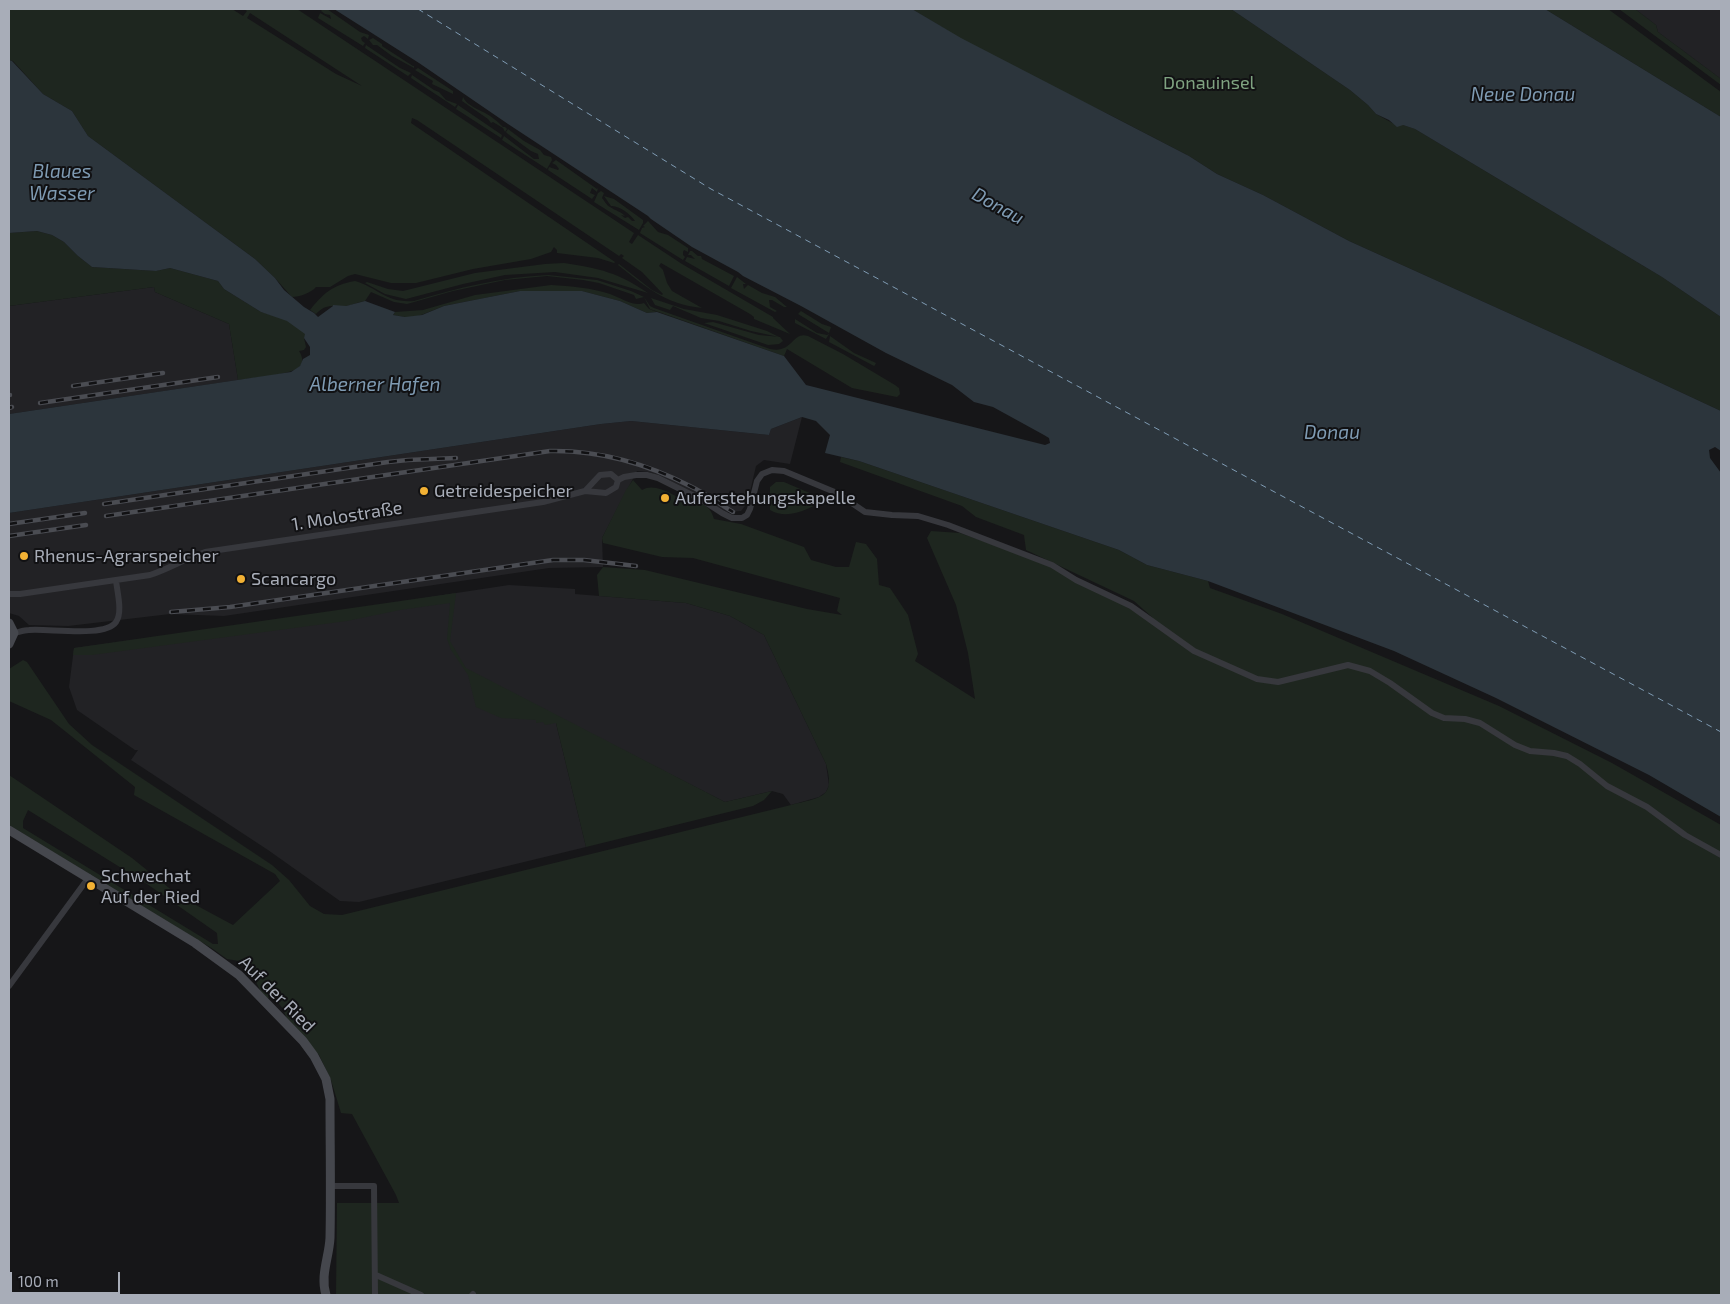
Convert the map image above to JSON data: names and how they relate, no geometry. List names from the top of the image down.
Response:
{
  "streets": {
    "main road": ["Auf der Ried"],
    "street": ["1. Molostraße"]
  },
  "water": [
    "Neue Donau",
    "Blaues Wasser",
    "Donau",
    "Alberner Hafen"
  ],
  "parks": ["Donauinsel"],
  "places": [
    "Getreidespeicher",
    "Auferstehungskapelle",
    "Rhenus-Agrarspeicher",
    "Scancargo",
    "Schwechat Auf der Ried"
  ],
  "scale_bar": "100 m"
}
